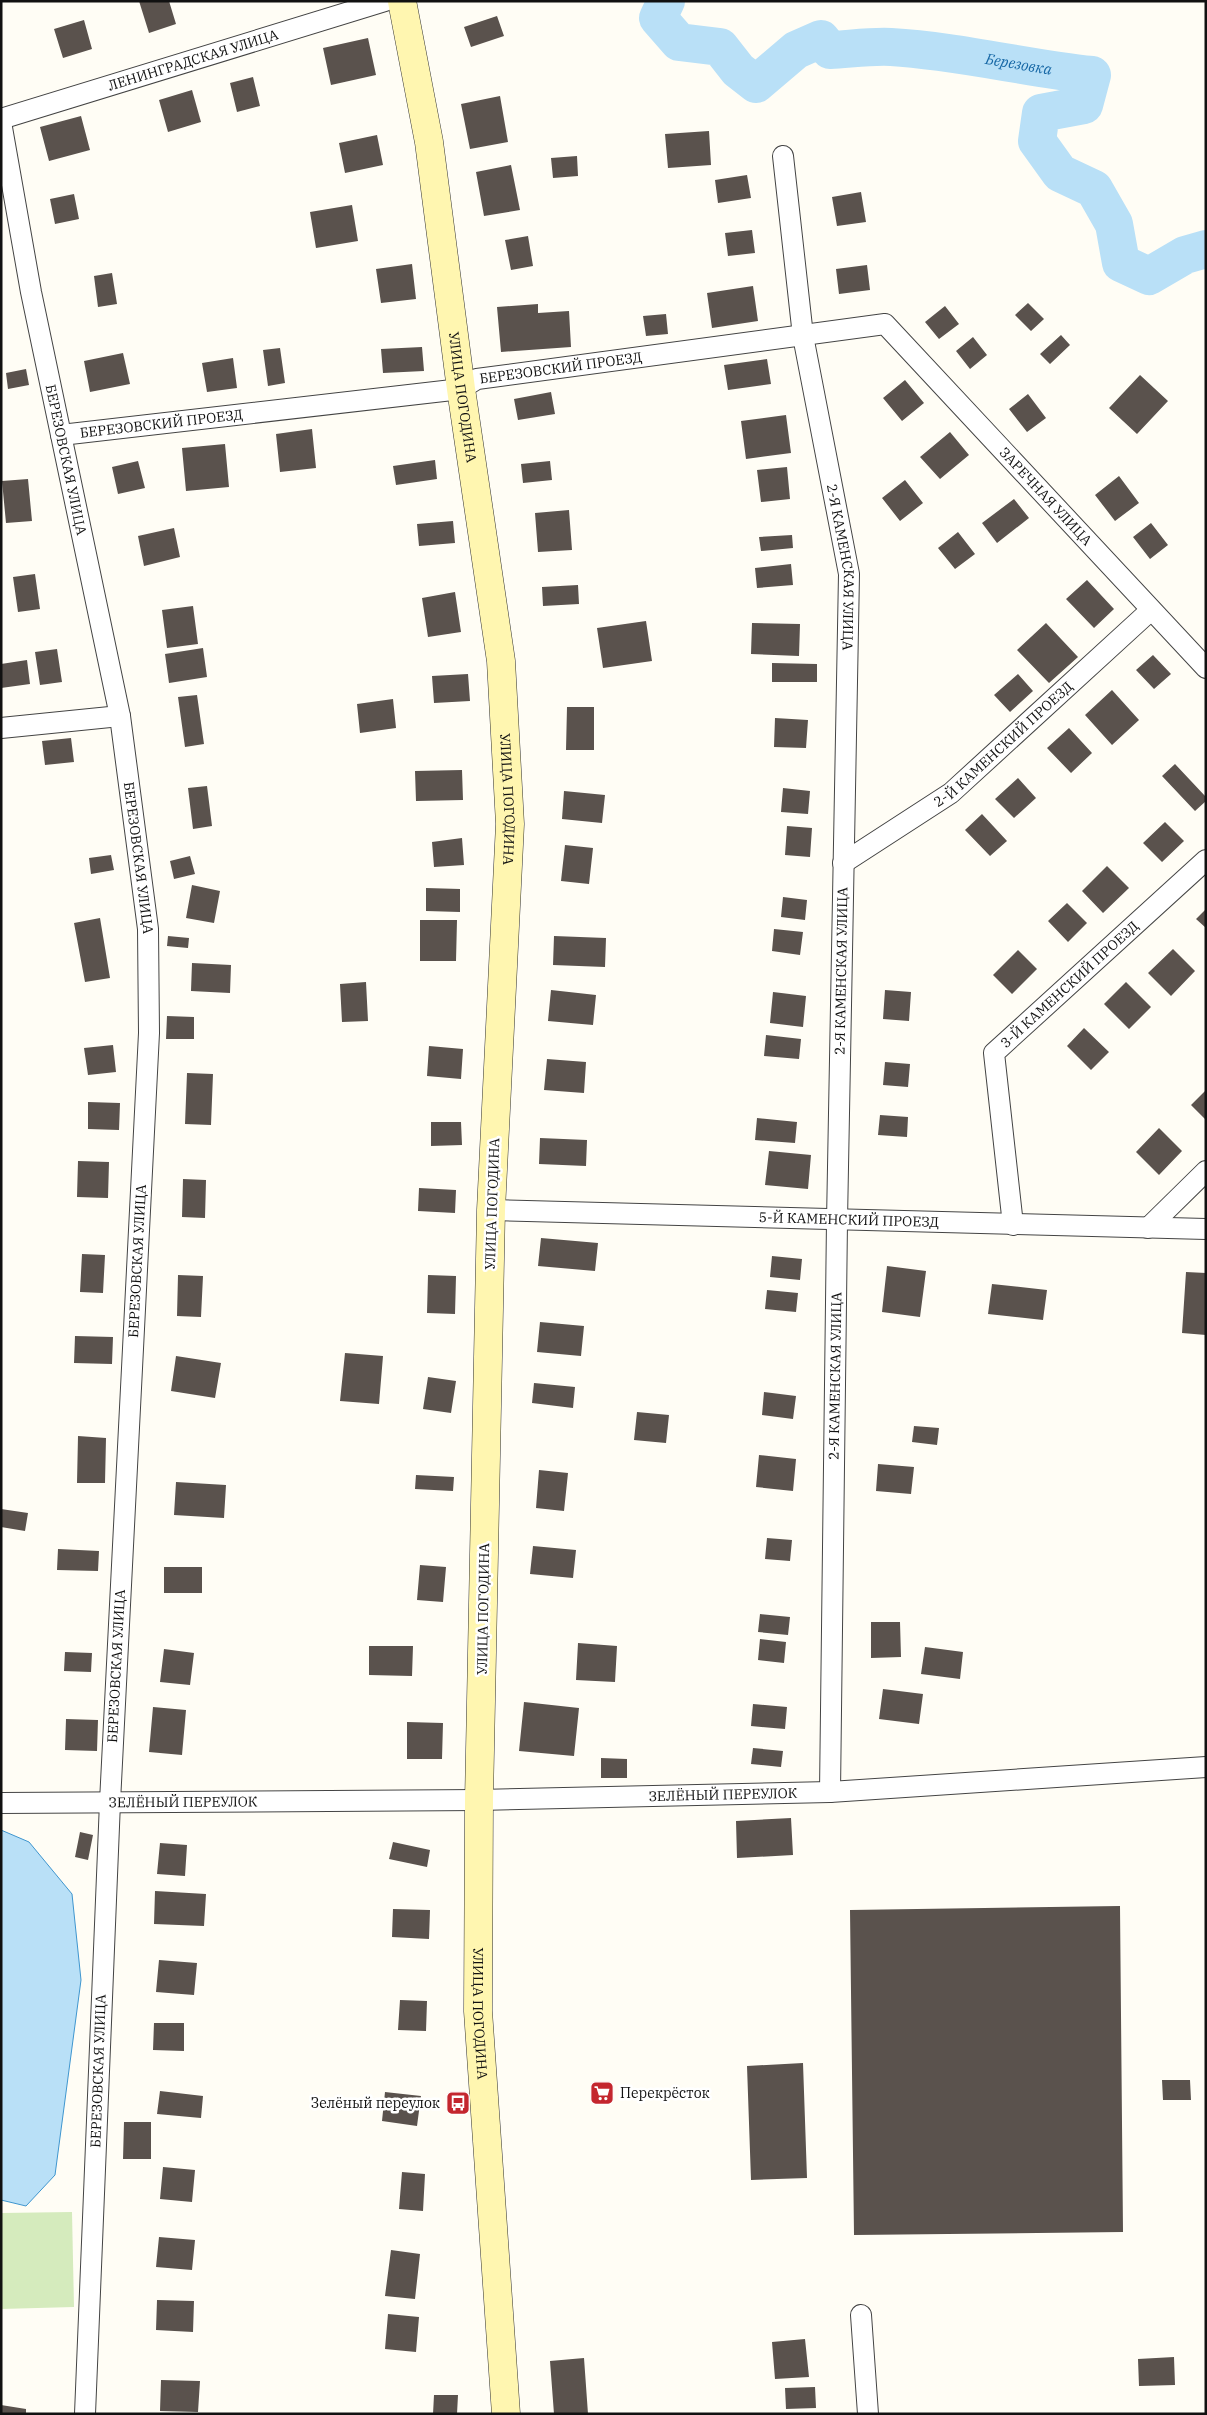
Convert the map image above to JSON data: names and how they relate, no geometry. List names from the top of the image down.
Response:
{
  "streets": {
    "street": [
      "ЛЕНИНГРАДСКАЯ УЛИЦА",
      "БЕРЕЗОВСКИЙ ПРОЕЗД",
      "УЛИЦА ПОГОДИНА",
      "БЕРЕЗОВСКАЯ УЛИЦА",
      "ЗАРЕЧНАЯ УЛИЦА",
      "2-Я КАМЕНСКАЯ УЛИЦА",
      "2-Й КАМЕНСКИЙ ПРОЕЗД",
      "3-Й КАМЕНСКИЙ ПРОЕЗД",
      "5-Й КАМЕНСКИЙ ПРОЕЗД",
      "ЗЕЛЁНЫЙ ПЕРЕУЛОК"
    ]
  },
  "crossings": [
    ["ЛЕНИНГРАДСКАЯ УЛИЦА", "БЕРЕЗОВСКАЯ УЛИЦА"],
    ["БЕРЕЗОВСКИЙ ПРОЕЗД", "УЛИЦА ПОГОДИНА"],
    ["БЕРЕЗОВСКИЙ ПРОЕЗД", "БЕРЕЗОВСКАЯ УЛИЦА"],
    ["БЕРЕЗОВСКИЙ ПРОЕЗД", "ЗАРЕЧНАЯ УЛИЦА"],
    ["БЕРЕЗОВСКИЙ ПРОЕЗД", "2-Я КАМЕНСКАЯ УЛИЦА"],
    ["УЛИЦА ПОГОДИНА", "5-Й КАМЕНСКИЙ ПРОЕЗД"],
    ["УЛИЦА ПОГОДИНА", "ЗЕЛЁНЫЙ ПЕРЕУЛОК"],
    ["БЕРЕЗОВСКАЯ УЛИЦА", "ЗЕЛЁНЫЙ ПЕРЕУЛОК"],
    ["ЗАРЕЧНАЯ УЛИЦА", "2-Й КАМЕНСКИЙ ПРОЕЗД"],
    ["2-Я КАМЕНСКАЯ УЛИЦА", "2-Й КАМЕНСКИЙ ПРОЕЗД"],
    ["2-Я КАМЕНСКАЯ УЛИЦА", "5-Й КАМЕНСКИЙ ПРОЕЗД"],
    ["2-Я КАМЕНСКАЯ УЛИЦА", "ЗЕЛЁНЫЙ ПЕРЕУЛОК"],
    ["3-Й КАМЕНСКИЙ ПРОЕЗД", "5-Й КАМЕНСКИЙ ПРОЕЗД"]
  ],
  "water": ["Березовка"],
  "places": {
    "supermarket": ["Перекрёсток"],
    "bus stop": ["Зелёный переулок"]
  }
}
